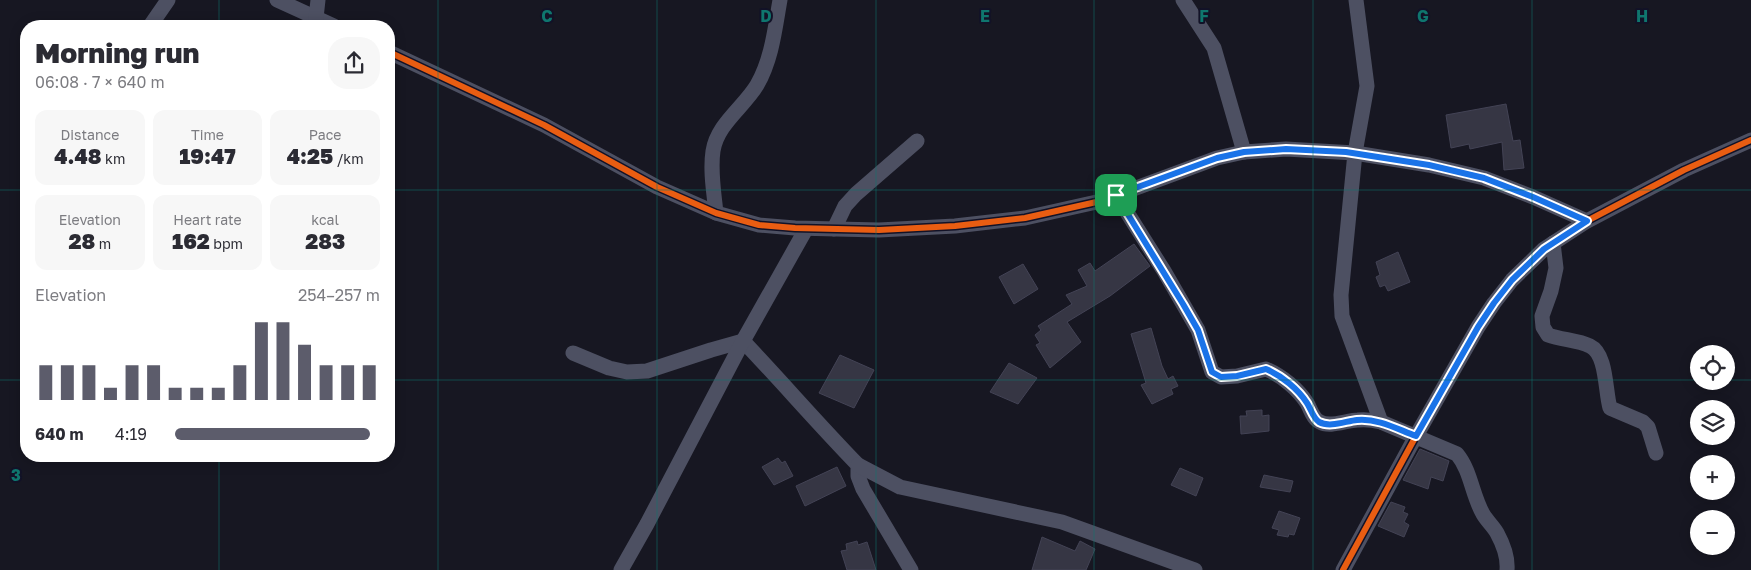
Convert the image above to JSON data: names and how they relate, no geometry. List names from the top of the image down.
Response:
{
  "page": {
    "heading": ["Morning run", "06:08 · 7 × 640 m"],
    "stats": [
      ["Distance", "4.48 km"],
      ["Time", "19:47"],
      ["Pace", "4:25 /km"],
      ["Elevation", "28 m"],
      ["Heart rate", "162 bpm"],
      ["kcal", "283"]
    ],
    "chart": ["Elevation", "254–257 m"],
    "map_buttons": ["+", "−"],
    "list": [
      {
        "name": "640 m",
        "note": "4:19"
      }
    ]
  },
  "grid": {
    "columns": [
      "C",
      "D",
      "E",
      "F",
      "G",
      "H"
    ],
    "rows": ["3"]
  }
}
